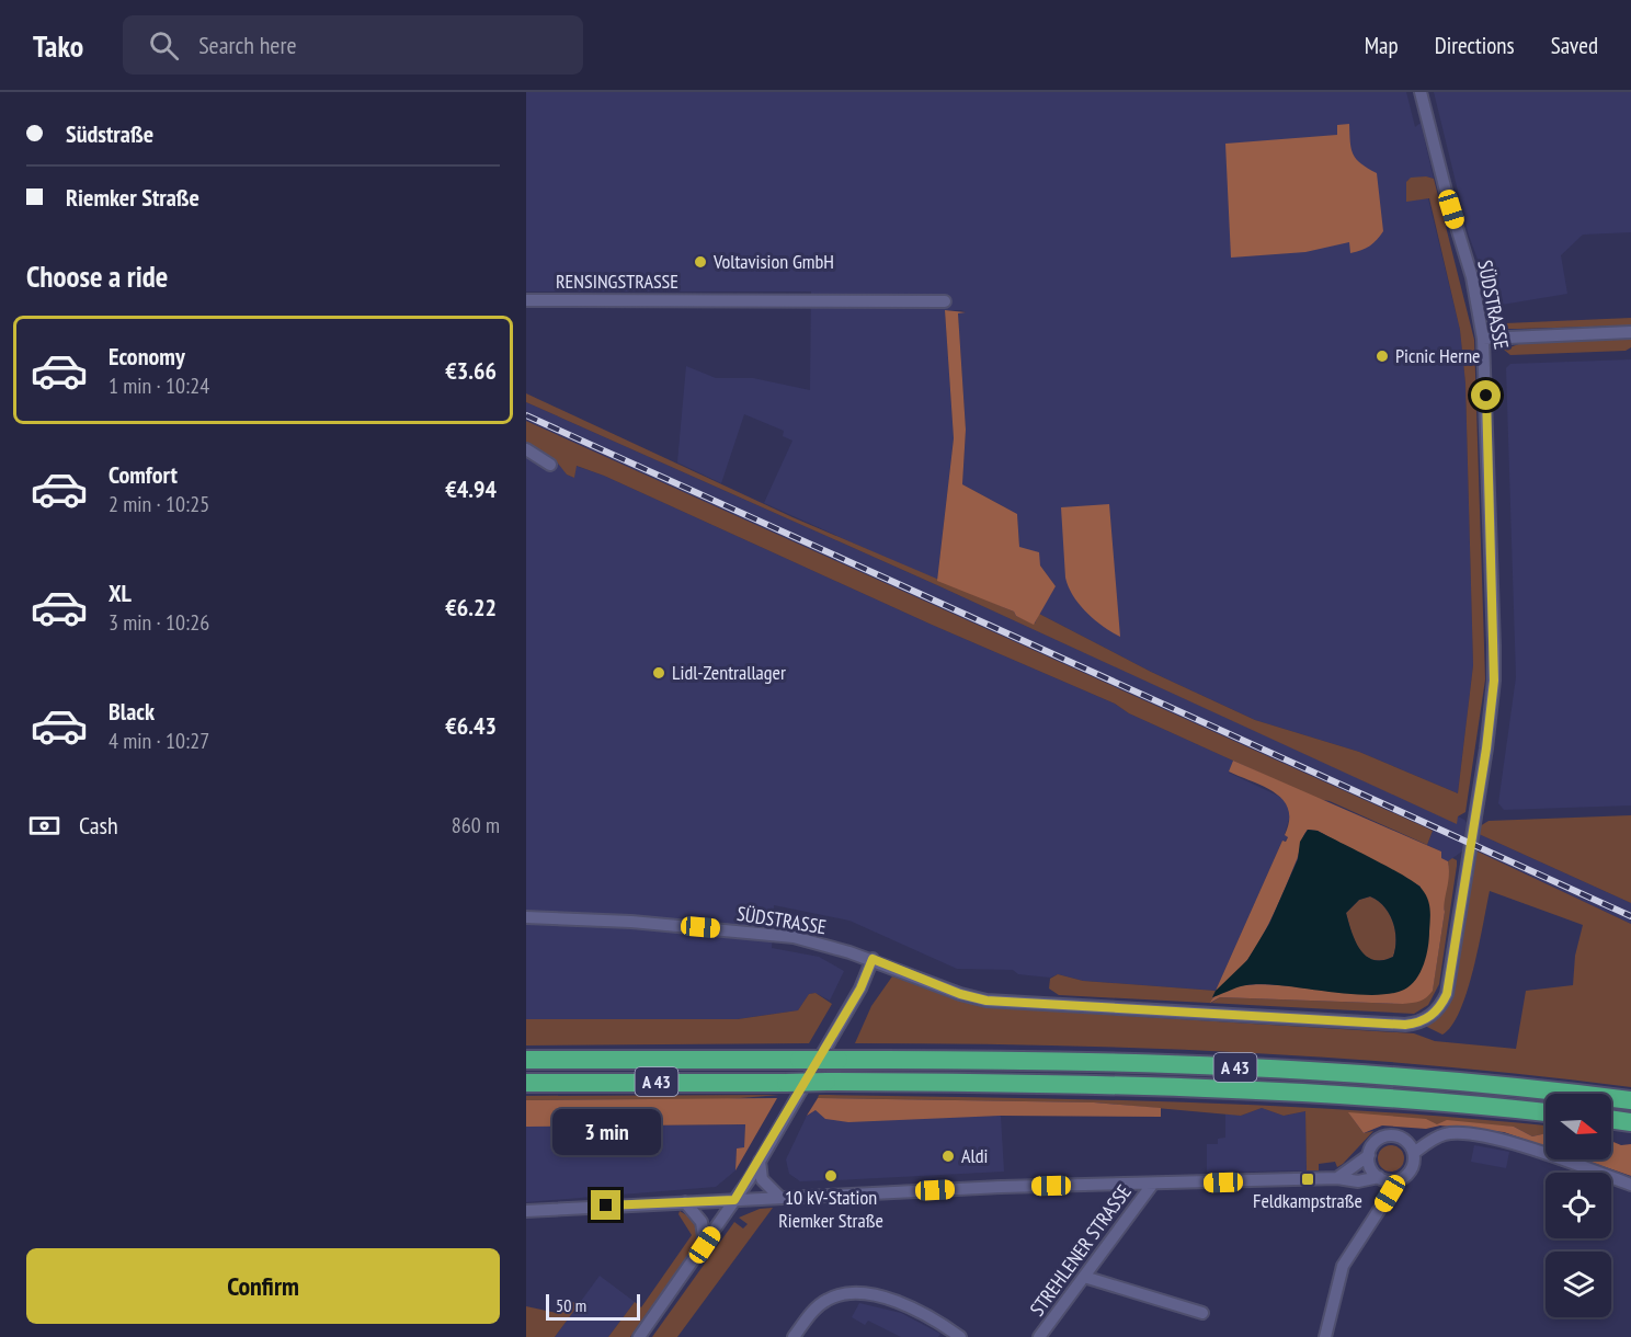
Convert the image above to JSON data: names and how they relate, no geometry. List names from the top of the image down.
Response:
{
  "streets": {
    "highway": ["A 43"],
    "street": ["RENSINGSTRASSE", "SÜDSTRASSE", "STREHLENER STRASSE"]
  },
  "places": {
    "other": [
      "Voltavision GmbH",
      "Picnic Herne",
      "Lidl-Zentrallager",
      "Aldi",
      "10 kV-Station Riemker Straße"
    ],
    "transit": ["Feldkampstraße"]
  },
  "scale_bar": "50 m",
  "north": "right",
  "page": {
    "header": "Tako",
    "search": "Search here",
    "nav": ["Map", "Directions", "Saved"],
    "banner": ["Südstraße", "Riemker Straße"],
    "heading": "Choose a ride",
    "list": [
      {
        "name": "Economy",
        "note": "1 min · 10:24",
        "value": "€3.66"
      },
      {
        "name": "Comfort",
        "note": "2 min · 10:25",
        "value": "€4.94"
      },
      {
        "name": "XL",
        "note": "3 min · 10:26",
        "value": "€6.22"
      },
      {
        "name": "Black",
        "note": "4 min · 10:27",
        "value": "€6.43"
      }
    ],
    "pay": ["Cash", "860 m"],
    "bubble": "3 min",
    "buttons": "Confirm",
    "scale": "50 m"
  }
}
